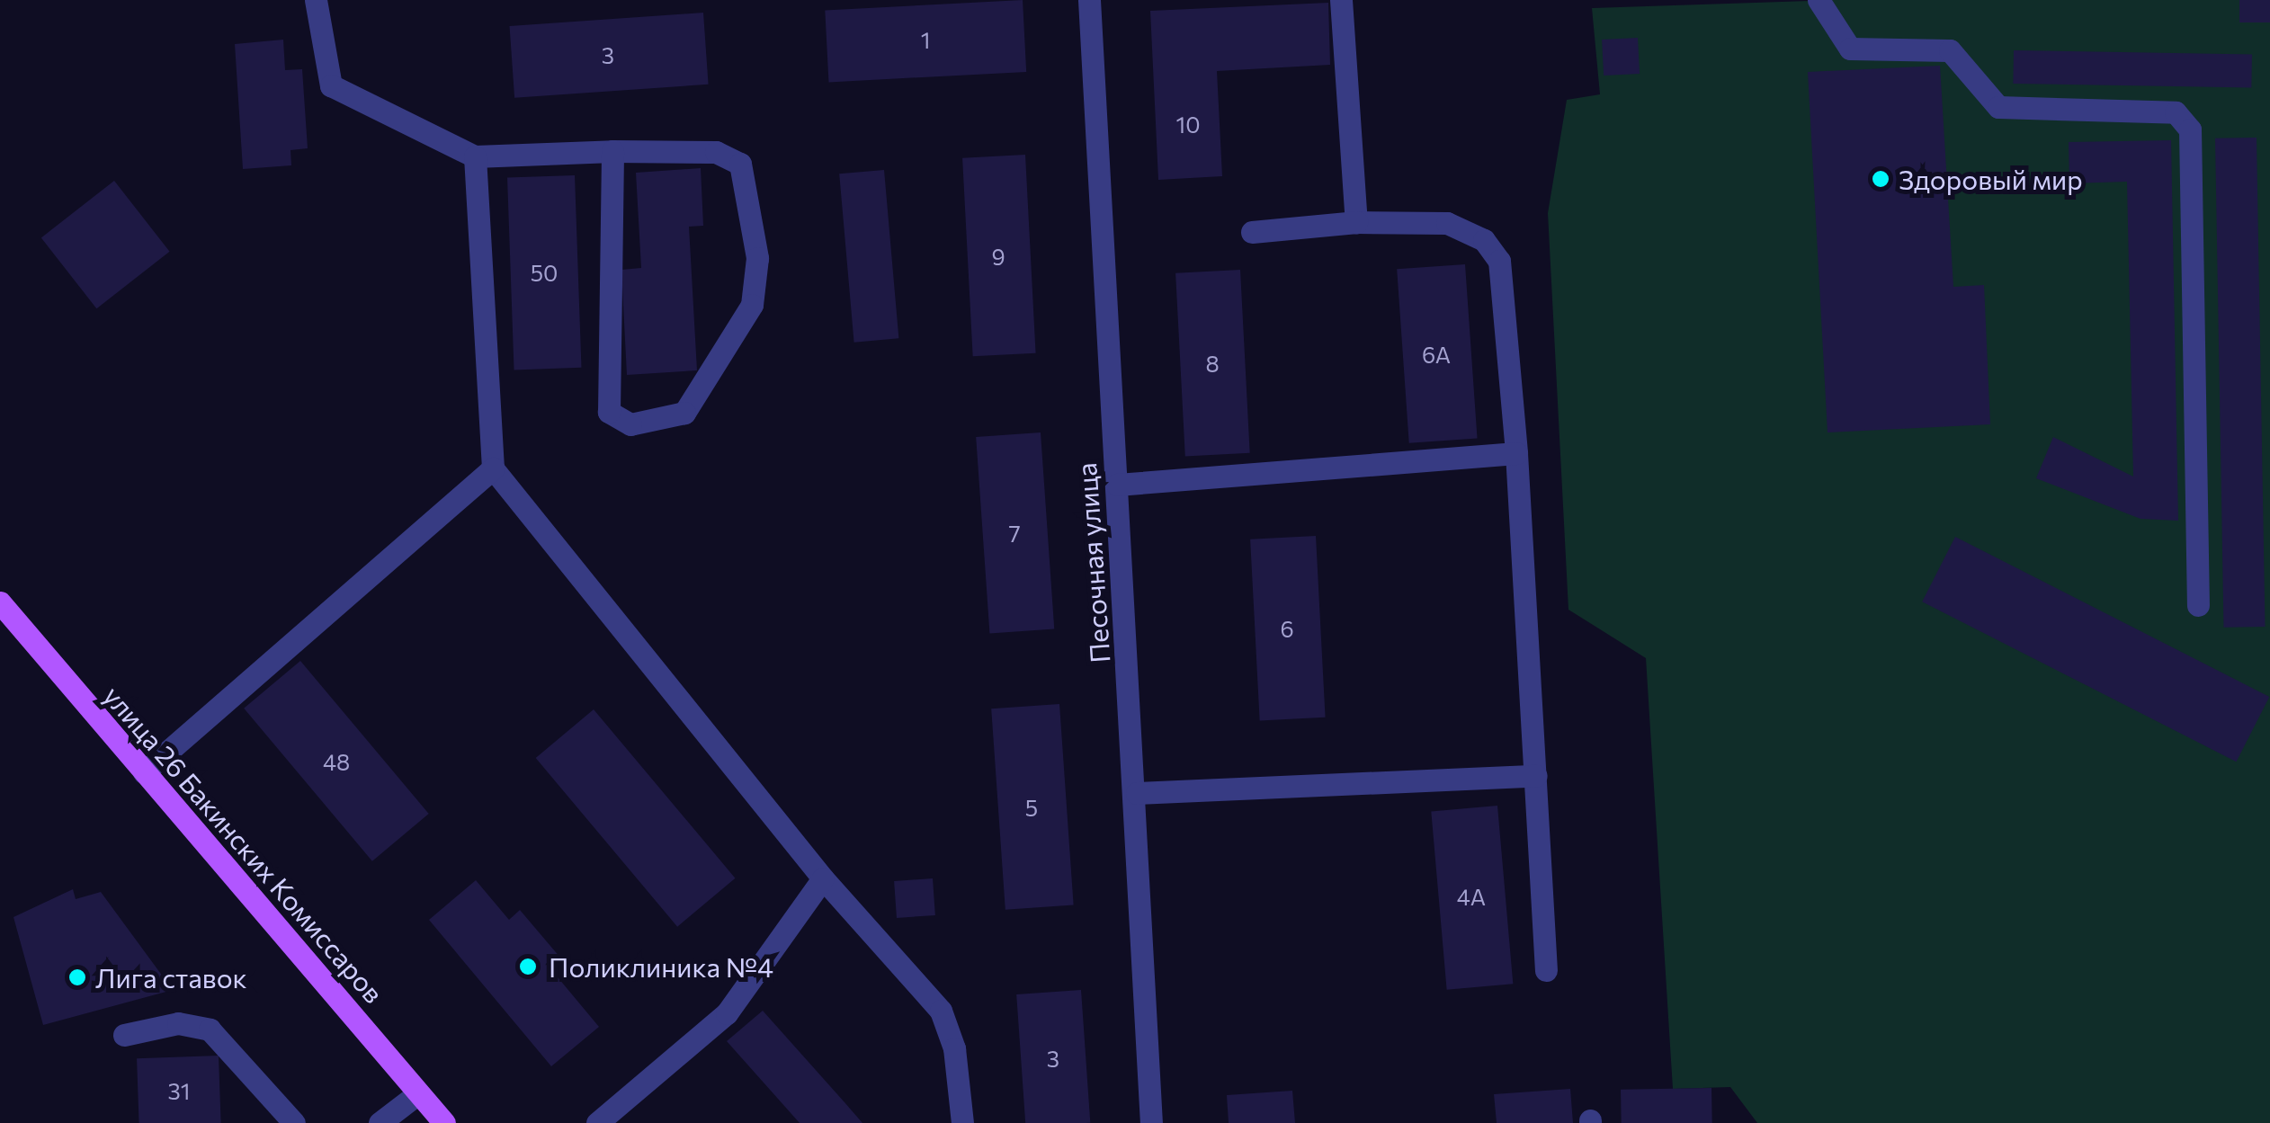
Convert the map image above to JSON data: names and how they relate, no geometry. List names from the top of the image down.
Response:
{
  "streets": {
    "main road": ["улица 26 Бакинских Комиссаров"],
    "street": ["Песочная улица"]
  },
  "places": ["Здоровый мир", "Поликлиника №4", "Лига ставок"],
  "house_numbers": [
    "1",
    "3",
    "10",
    "9",
    "50",
    "6А",
    "8",
    "7",
    "6",
    "48",
    "5",
    "4А",
    "3",
    "31"
  ]
}
